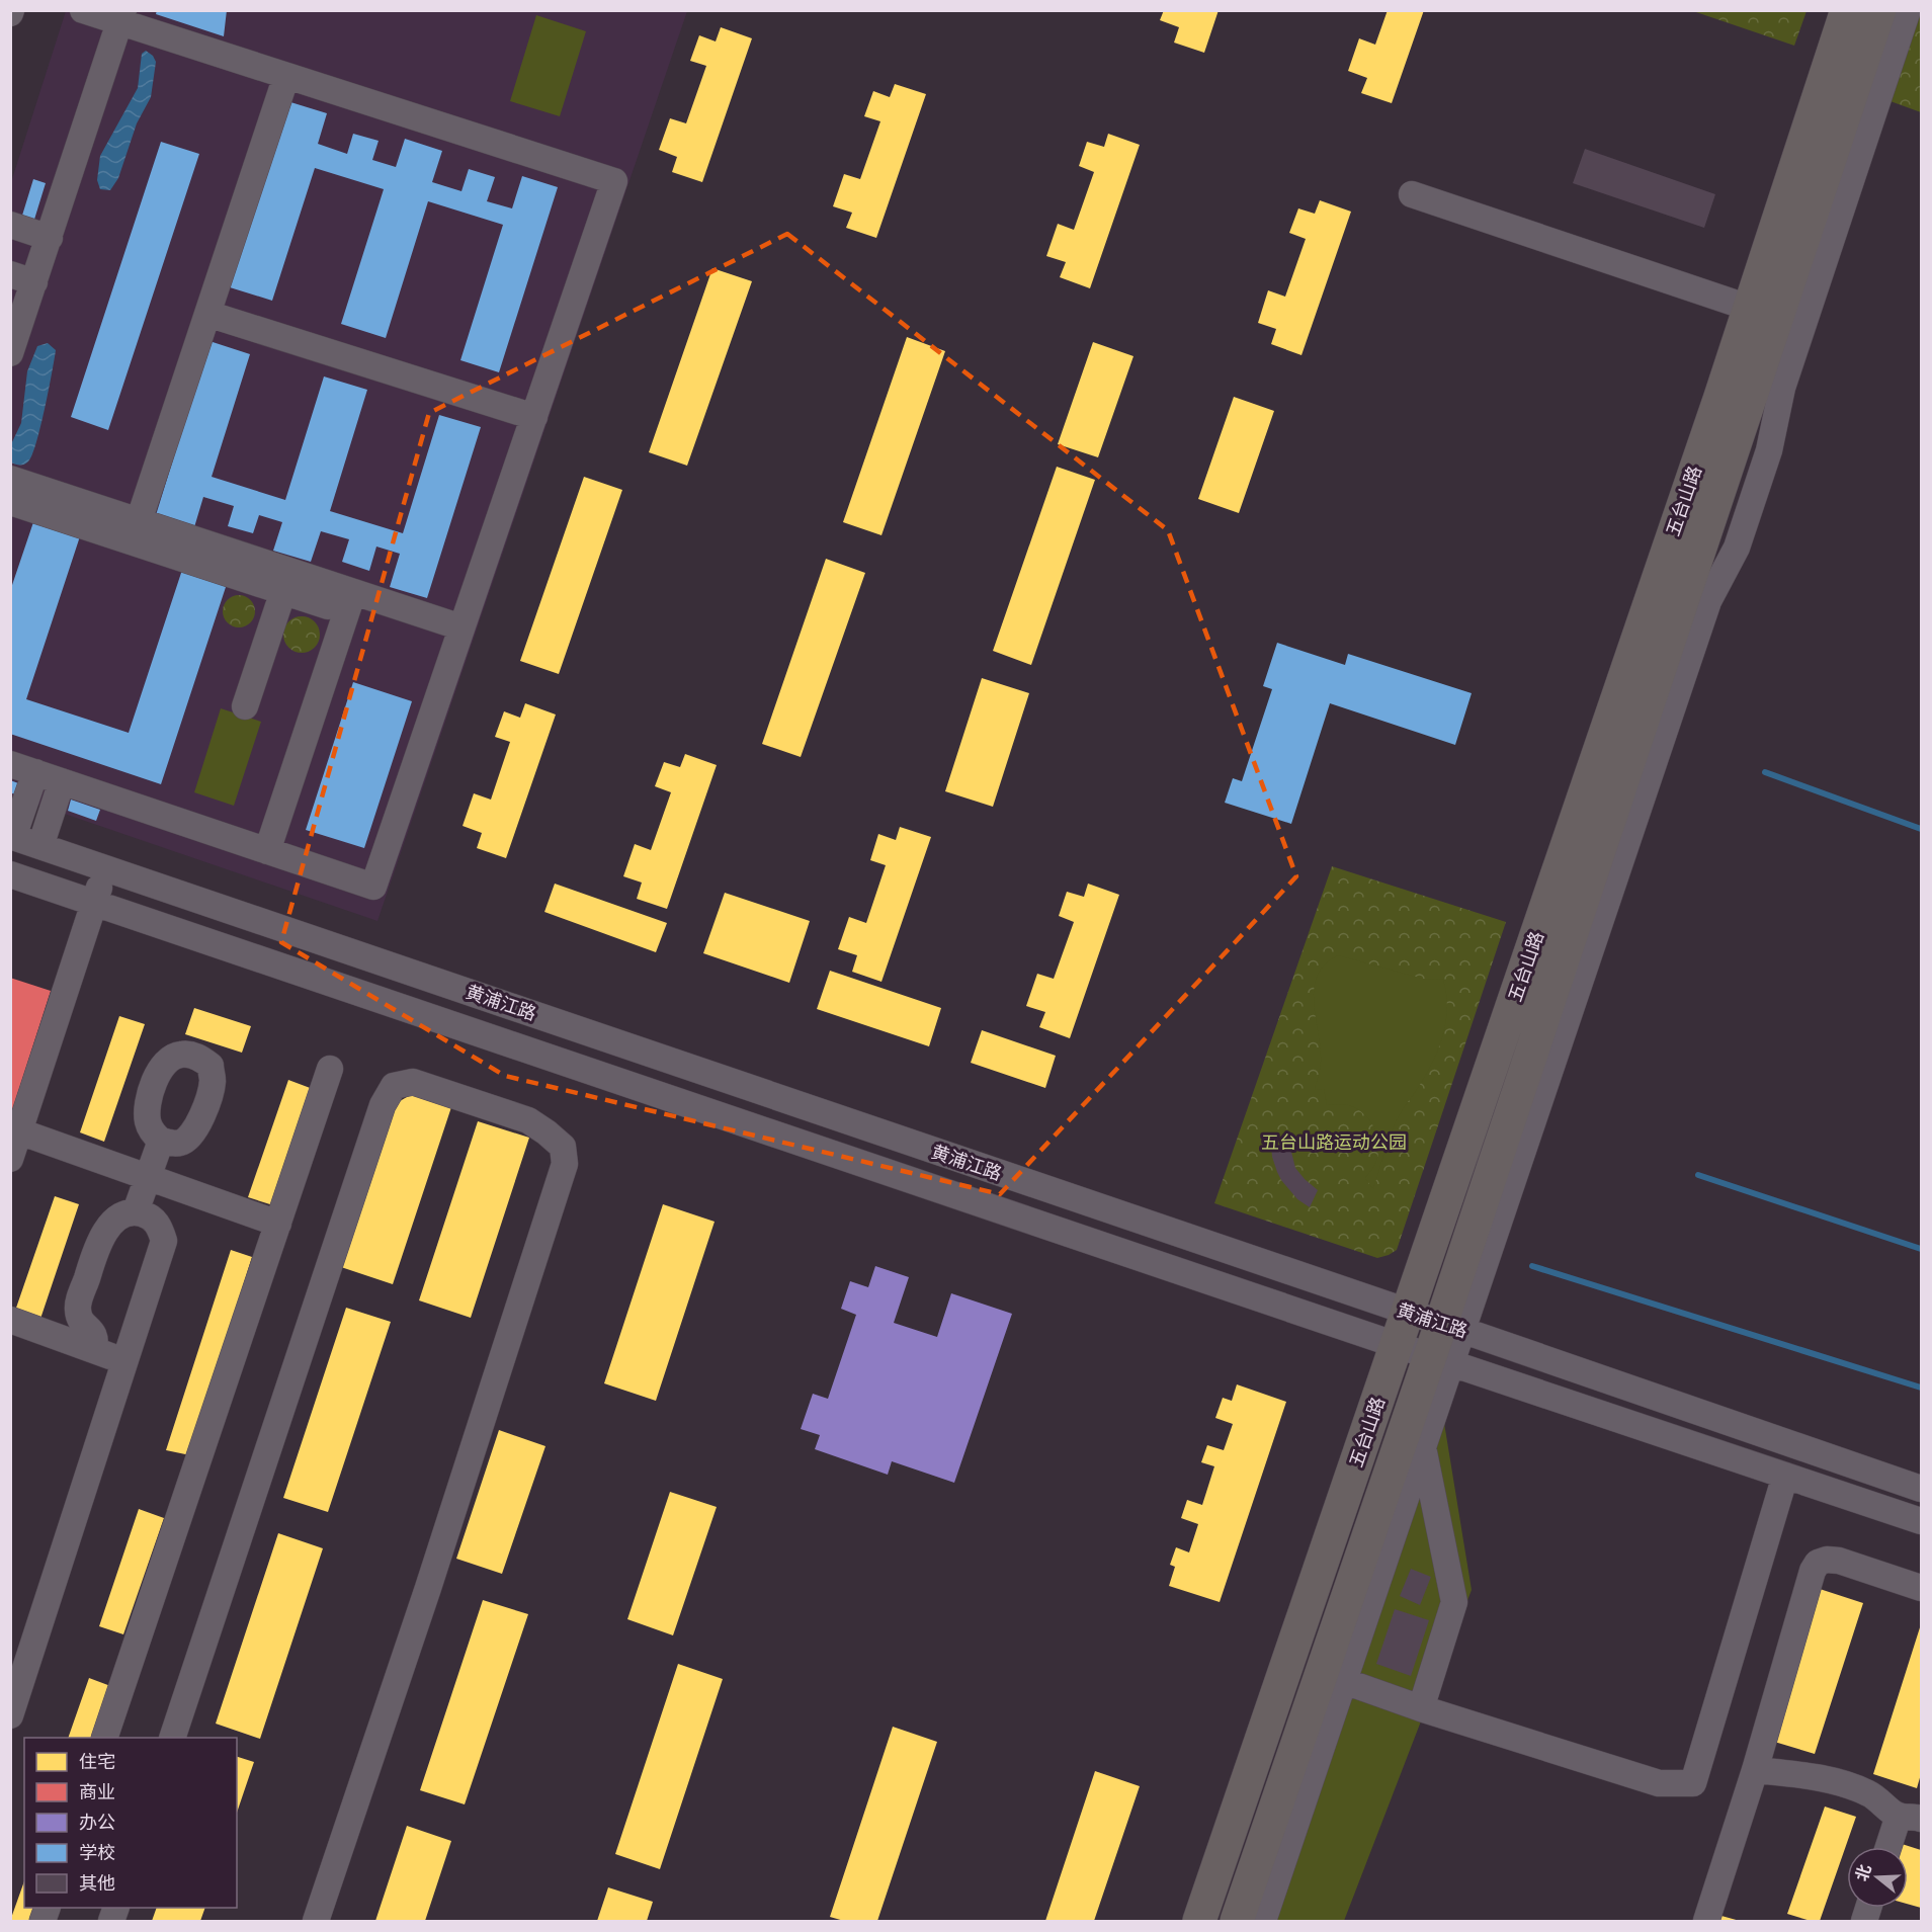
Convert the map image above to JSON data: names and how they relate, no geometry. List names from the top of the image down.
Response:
{
  "streets": {
    "main road": ["五台山路"],
    "street": ["黄浦江路"]
  },
  "crossings": [
    ["五台山路", "黄浦江路"]
  ],
  "parks": ["五台山路运动公园"],
  "legend": [
    "住宅",
    "商业",
    "办公",
    "学校",
    "其他"
  ],
  "north": "left"
}
